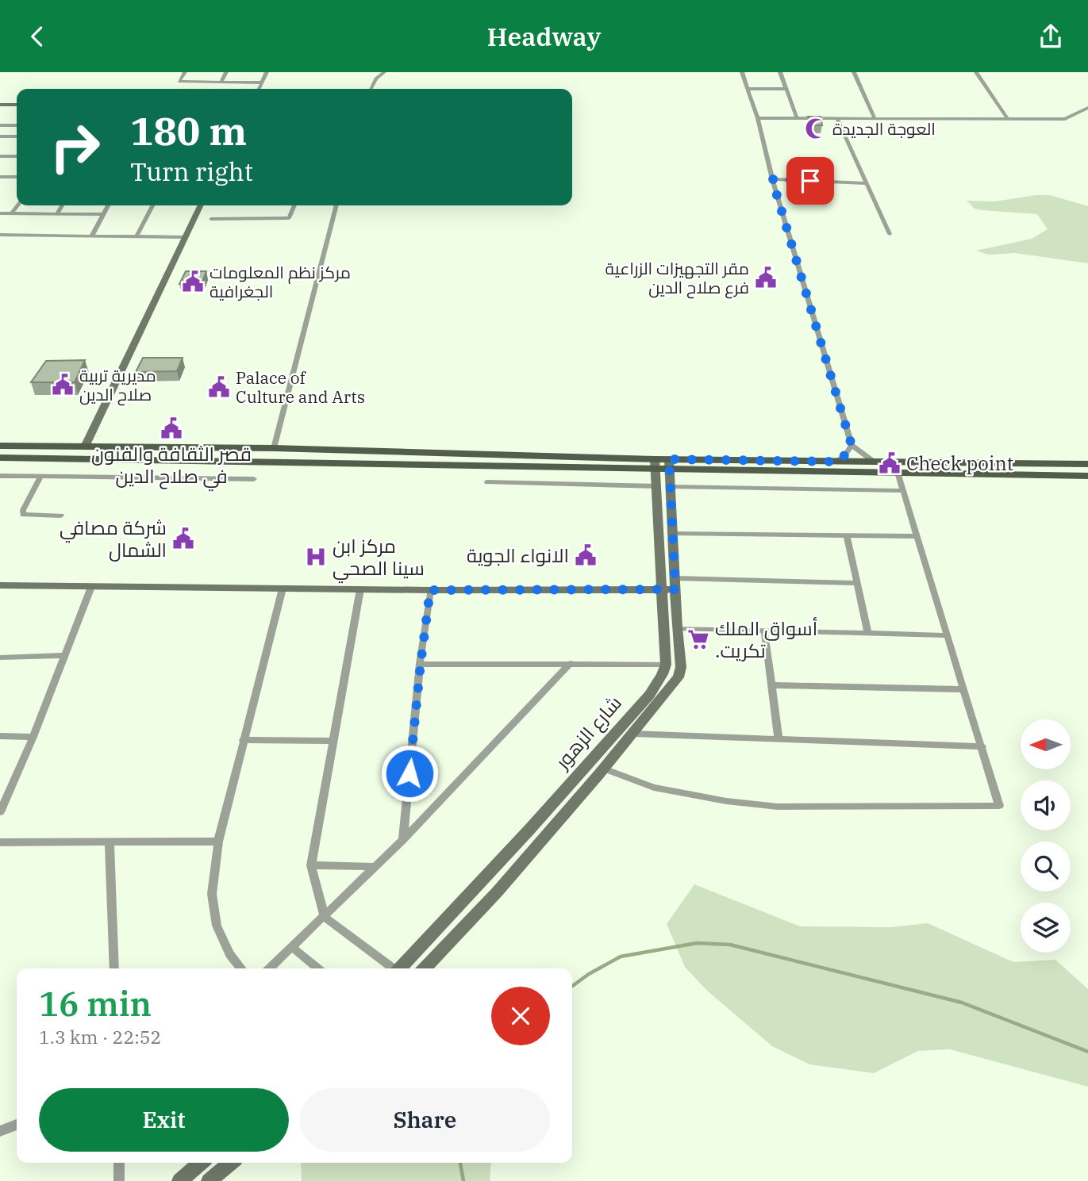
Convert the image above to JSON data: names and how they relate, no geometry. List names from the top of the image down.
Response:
{
  "streets": {
    "main road": ["شارع الزهور"]
  },
  "places": {
    "mosque": ["العوجة الجديدة"],
    "public building": [
      "مقر التجهيزات الزراعية فرع صلاح الدين",
      "مركز نظم المعلومات الجغرافية",
      "مديرية تربية صلاح الدين",
      "Palace of Culture and Arts",
      "قصر الثقافة والفنون في صلاح الدين",
      "Check point",
      "شركة مصافي الشمال",
      "الانواء الجوية"
    ],
    "hospital": ["مركز ابن سينا الصحي"],
    "supermarket": ["أسواق الملك .تكريت"]
  },
  "north": "left",
  "page": {
    "header": "Headway",
    "turn": ["180 m", "Turn right"],
    "heading": ["16 min", "1.3 km · 22:52"],
    "buttons": ["Exit", "Share"]
  }
}
